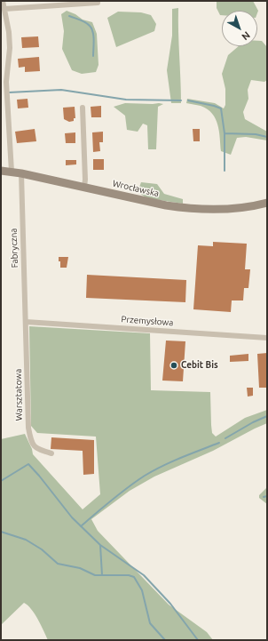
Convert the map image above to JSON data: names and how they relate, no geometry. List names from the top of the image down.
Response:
{
  "streets": {
    "main road": ["Wrocławska"],
    "street": ["Fabryczna", "Przemysłowa", "Warsztatowa"]
  },
  "crossings": [
    ["Wrocławska", "Fabryczna"],
    ["Fabryczna", "Przemysłowa"],
    ["Fabryczna", "Warsztatowa"],
    ["Przemysłowa", "Warsztatowa"]
  ],
  "places": ["Cebit Bis"],
  "north": "bottom right"
}
